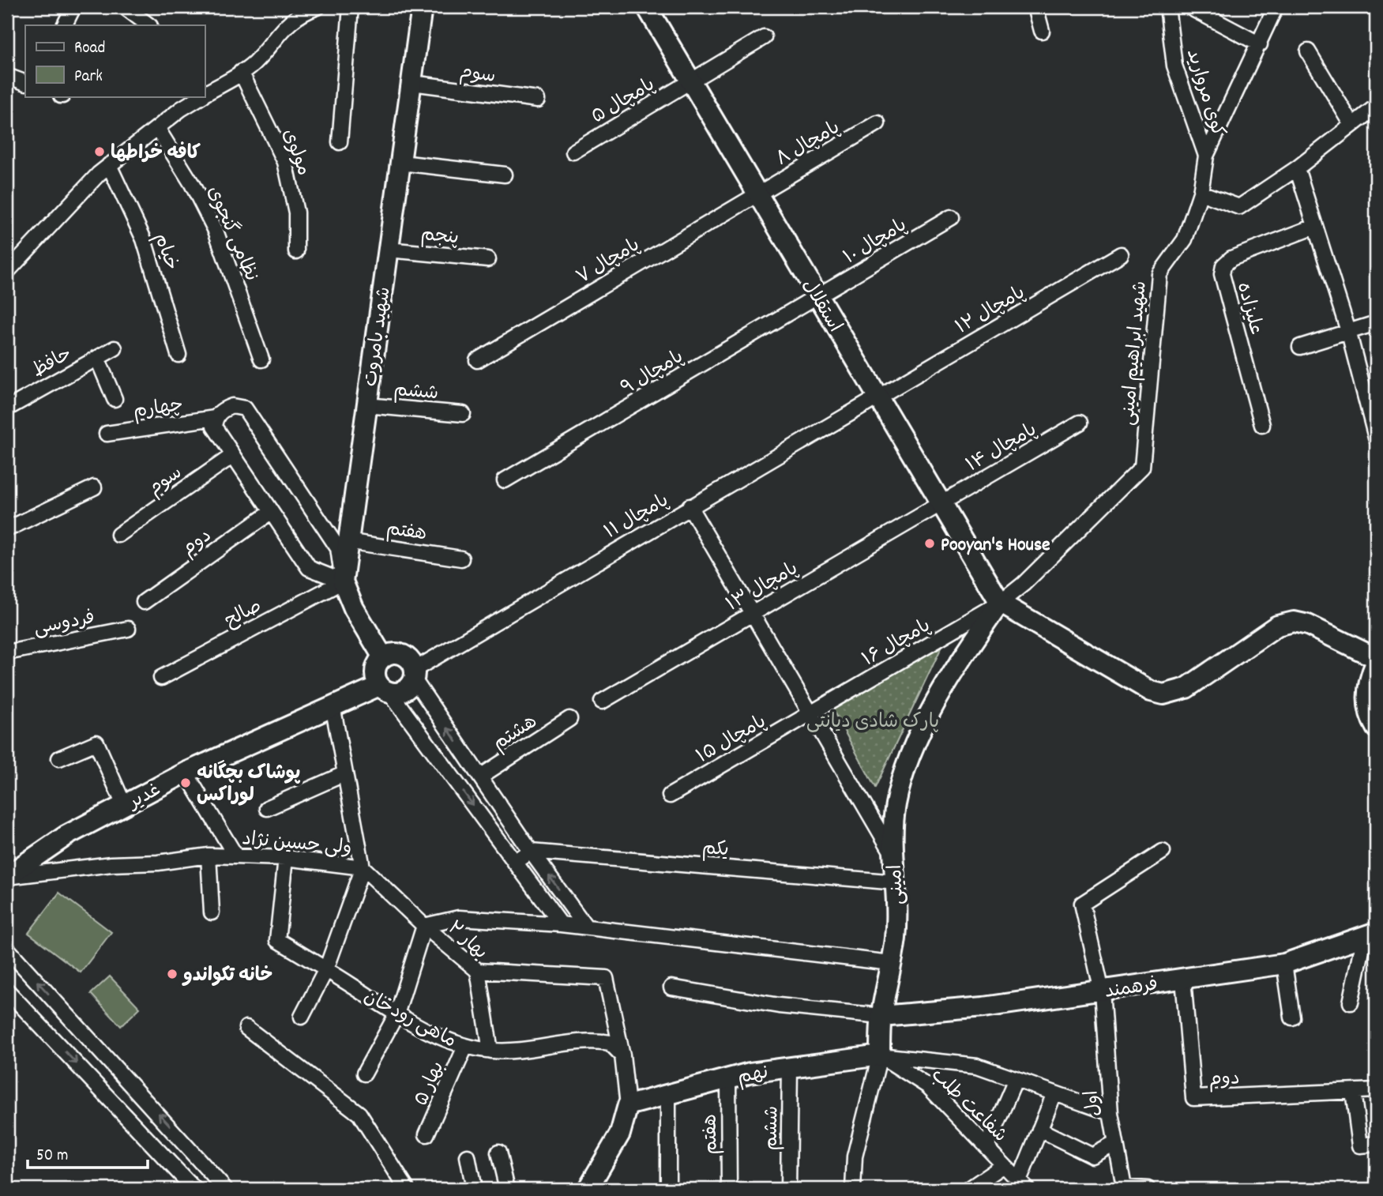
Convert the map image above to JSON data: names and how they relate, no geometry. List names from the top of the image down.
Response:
{
  "streets": {
    "main road": [
      "استقلال",
      "شهید بامروت",
      "غدیر",
      "امینی",
      "فرهمند",
      "نهم"
    ],
    "street": [
      "سوم",
      "کوی مروارید",
      "پامچال ۵",
      "پامچال ۸",
      "مولوی",
      "نظامی گنجوی",
      "پنجم",
      "پامچال ۱۰",
      "خیام",
      "پامچال ۷",
      "علیزاده",
      "پامچال ۱۲",
      "شهید ابراهیم امینی",
      "حافظ",
      "پامچال ۹",
      "ششم",
      "چهارم",
      "پامچال ۱۴",
      "پامچال ۱۱",
      "هفتم",
      "دوم",
      "پامچال ۱۳",
      "صالح",
      "فردوسی",
      "پامچال ۱۶",
      "هشتم",
      "پامچال ۱۵",
      "ولی حسین نژاد",
      "یکم",
      "بهار ۲",
      "ماهی رودخان",
      "بهار ۵",
      "اول",
      "شفاعت طلب"
    ]
  },
  "crossings": [
    ["سوم", "شهید بامروت"],
    ["کوی مروارید", "شهید ابراهیم امینی"],
    ["پامچال ۵", "استقلال"],
    ["پامچال ۸", "پامچال ۷"],
    ["پامچال ۸", "استقلال"],
    ["پنجم", "شهید بامروت"],
    ["پامچال ۱۰", "استقلال"],
    ["پامچال ۱۰", "پامچال ۹"],
    ["پامچال ۷", "استقلال"],
    ["استقلال", "پامچال ۱۲"],
    ["استقلال", "شهید ابراهیم امینی"],
    ["استقلال", "پامچال ۹"],
    ["استقلال", "پامچال ۱۴"],
    ["استقلال", "پامچال ۱۱"],
    ["استقلال", "پامچال ۱۳"],
    ["استقلال", "پامچال ۱۶"],
    ["استقلال", "امینی"],
    ["پامچال ۱۲", "پامچال ۱۱"],
    ["شهید بامروت", "ششم"],
    ["شهید بامروت", "چهارم"],
    ["شهید بامروت", "پامچال ۱۱"],
    ["شهید بامروت", "هفتم"],
    ["شهید بامروت", "صالح"],
    ["شهید بامروت", "غدیر"],
    ["شهید ابراهیم امینی", "پامچال ۱۶"],
    ["شهید ابراهیم امینی", "امینی"],
    ["ششم", "نهم"],
    ["چهارم", "صالح"],
    ["پامچال ۱۴", "پامچال ۱۳"],
    ["پامچال ۱۱", "غدیر"],
    ["هفتم", "نهم"],
    ["دوم", "فرهمند"],
    ["پامچال ۱۶", "پامچال ۱۵"],
    ["پامچال ۱۶", "امینی"],
    ["غدیر", "ولی حسین نژاد"],
    ["ولی حسین نژاد", "بهار ۲"],
    ["ولی حسین نژاد", "ماهی رودخان"],
    ["یکم", "امینی"],
    ["امینی", "فرهمند"],
    ["امینی", "نهم"],
    ["امینی", "شفاعت طلب"],
    ["بهار ۲", "ماهی رودخان"],
    ["فرهمند", "اول"],
    ["ماهی رودخان", "بهار ۵"],
    ["نهم", "شفاعت طلب"]
  ],
  "parks": ["پارک شادی دیانتی"],
  "places": [
    "کافه خراطها",
    "Pooyan's House",
    "پوشاک بچگانه لوراکس",
    "خانه تکواندو"
  ],
  "legend": ["Road", "Park"],
  "scale_bar": "50 m"
}
